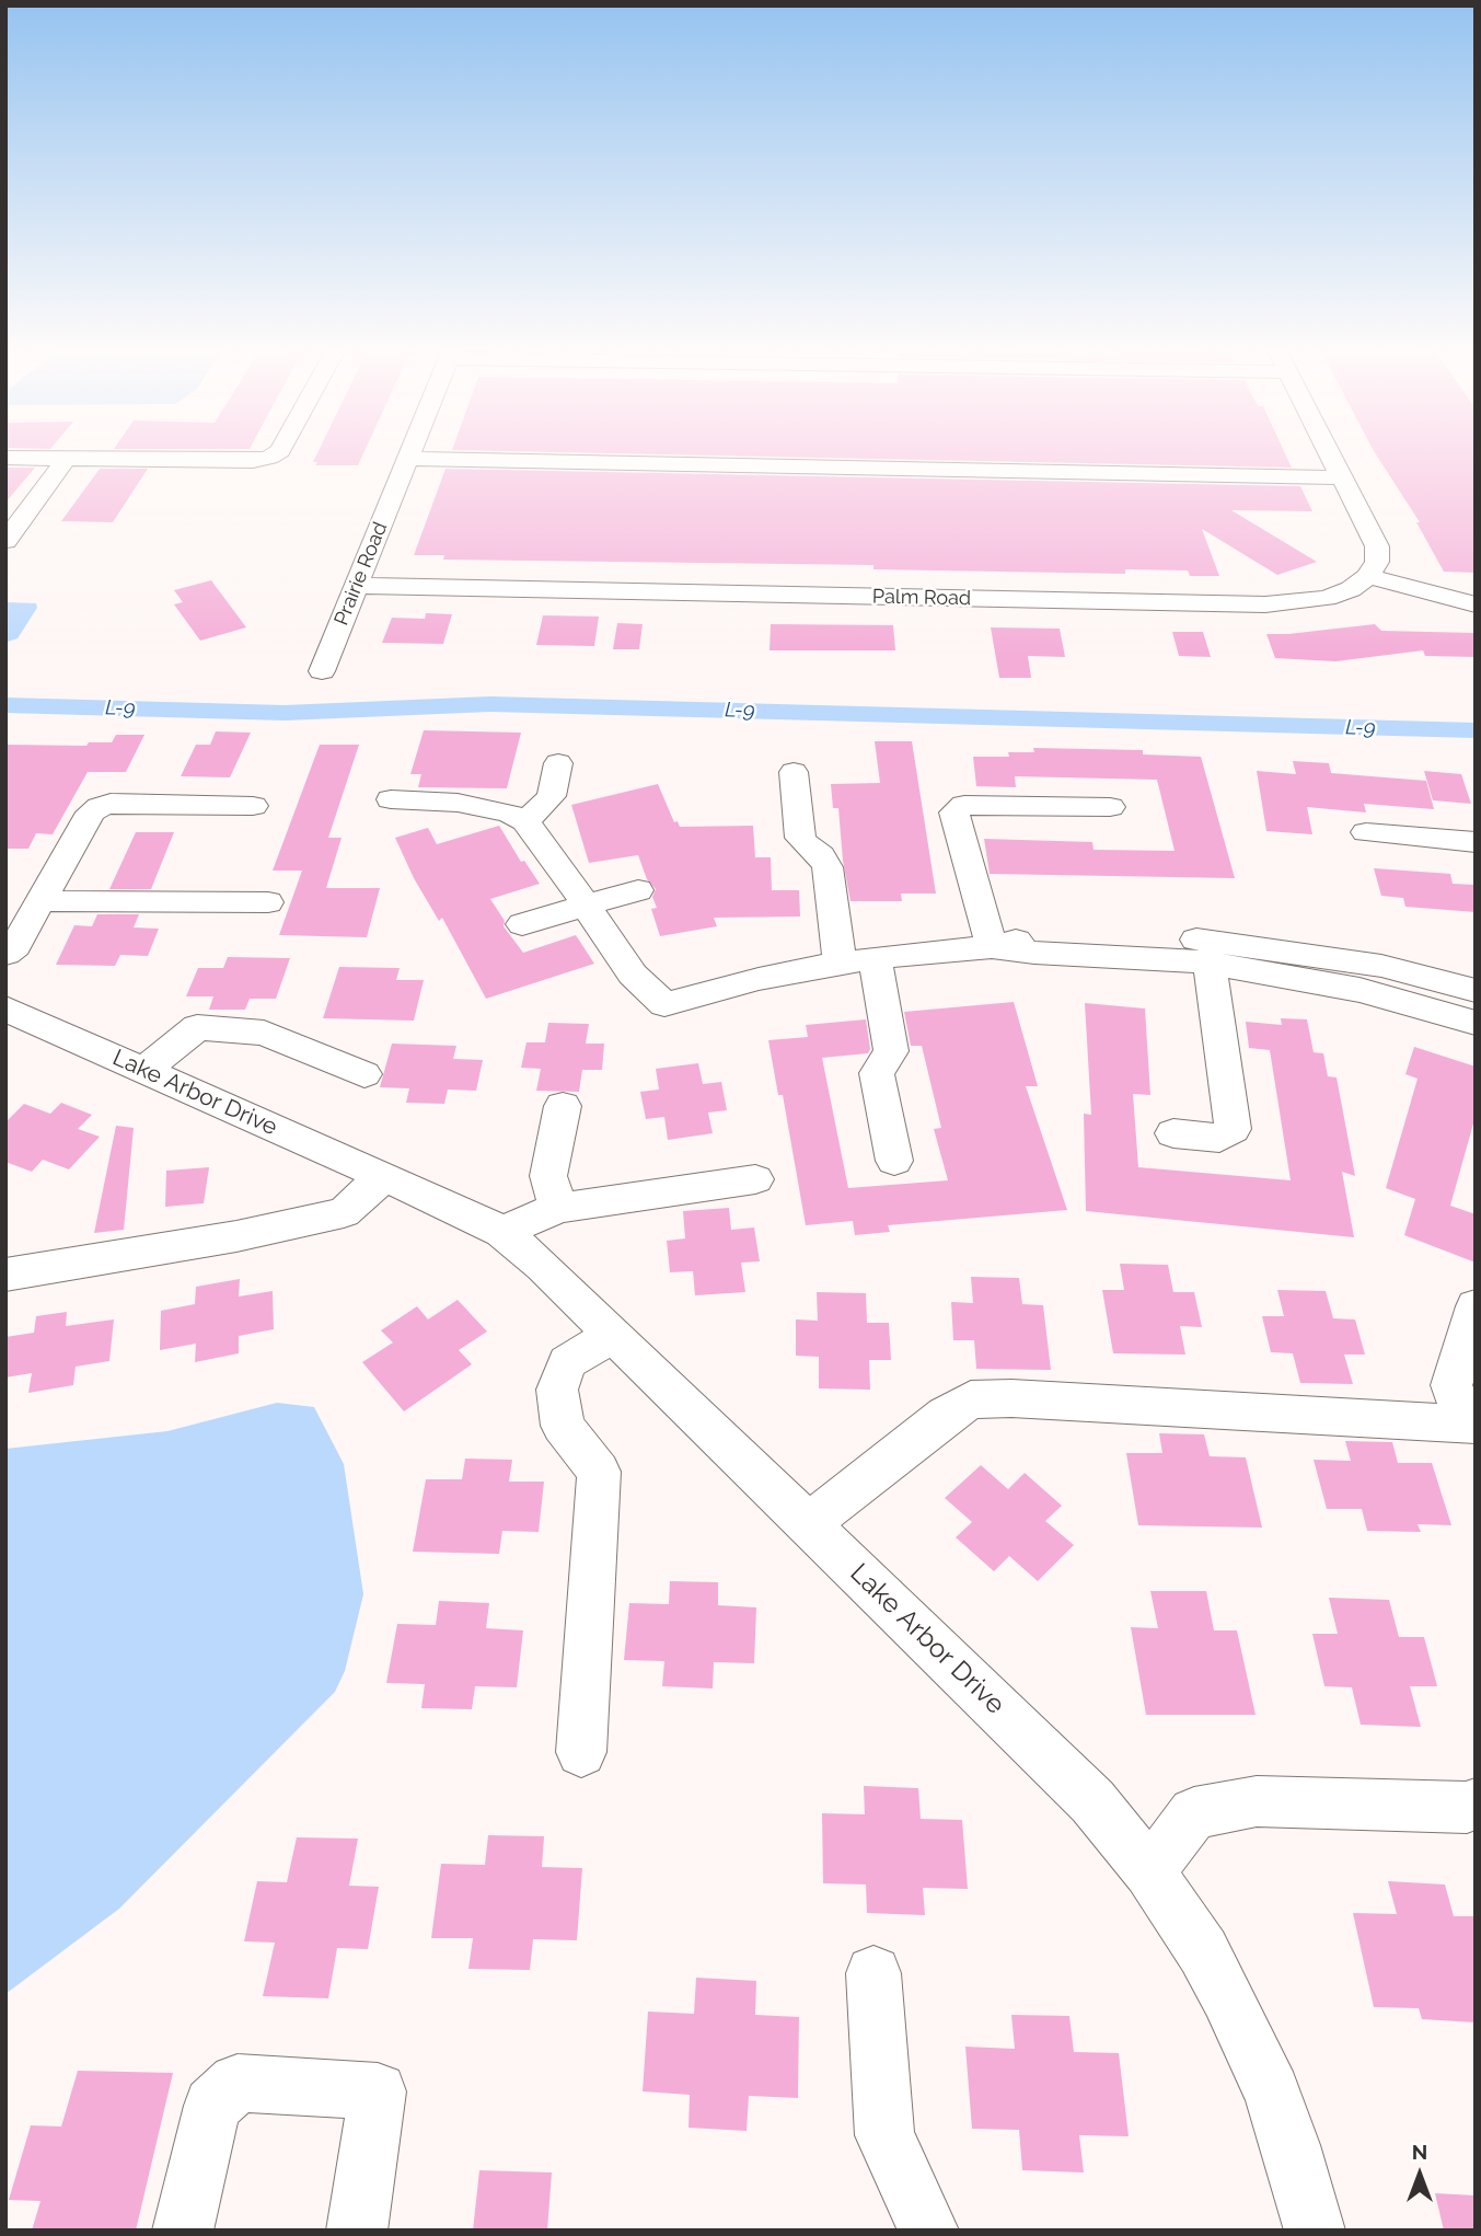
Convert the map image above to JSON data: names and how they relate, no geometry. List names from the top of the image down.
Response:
{
  "streets": {
    "street": ["Prairie Road", "Palm Road", "Lake Arbor Drive"]
  },
  "crossings": [
    ["Prairie Road", "Palm Road"]
  ],
  "water": ["L-9"],
  "north": "top"
}
